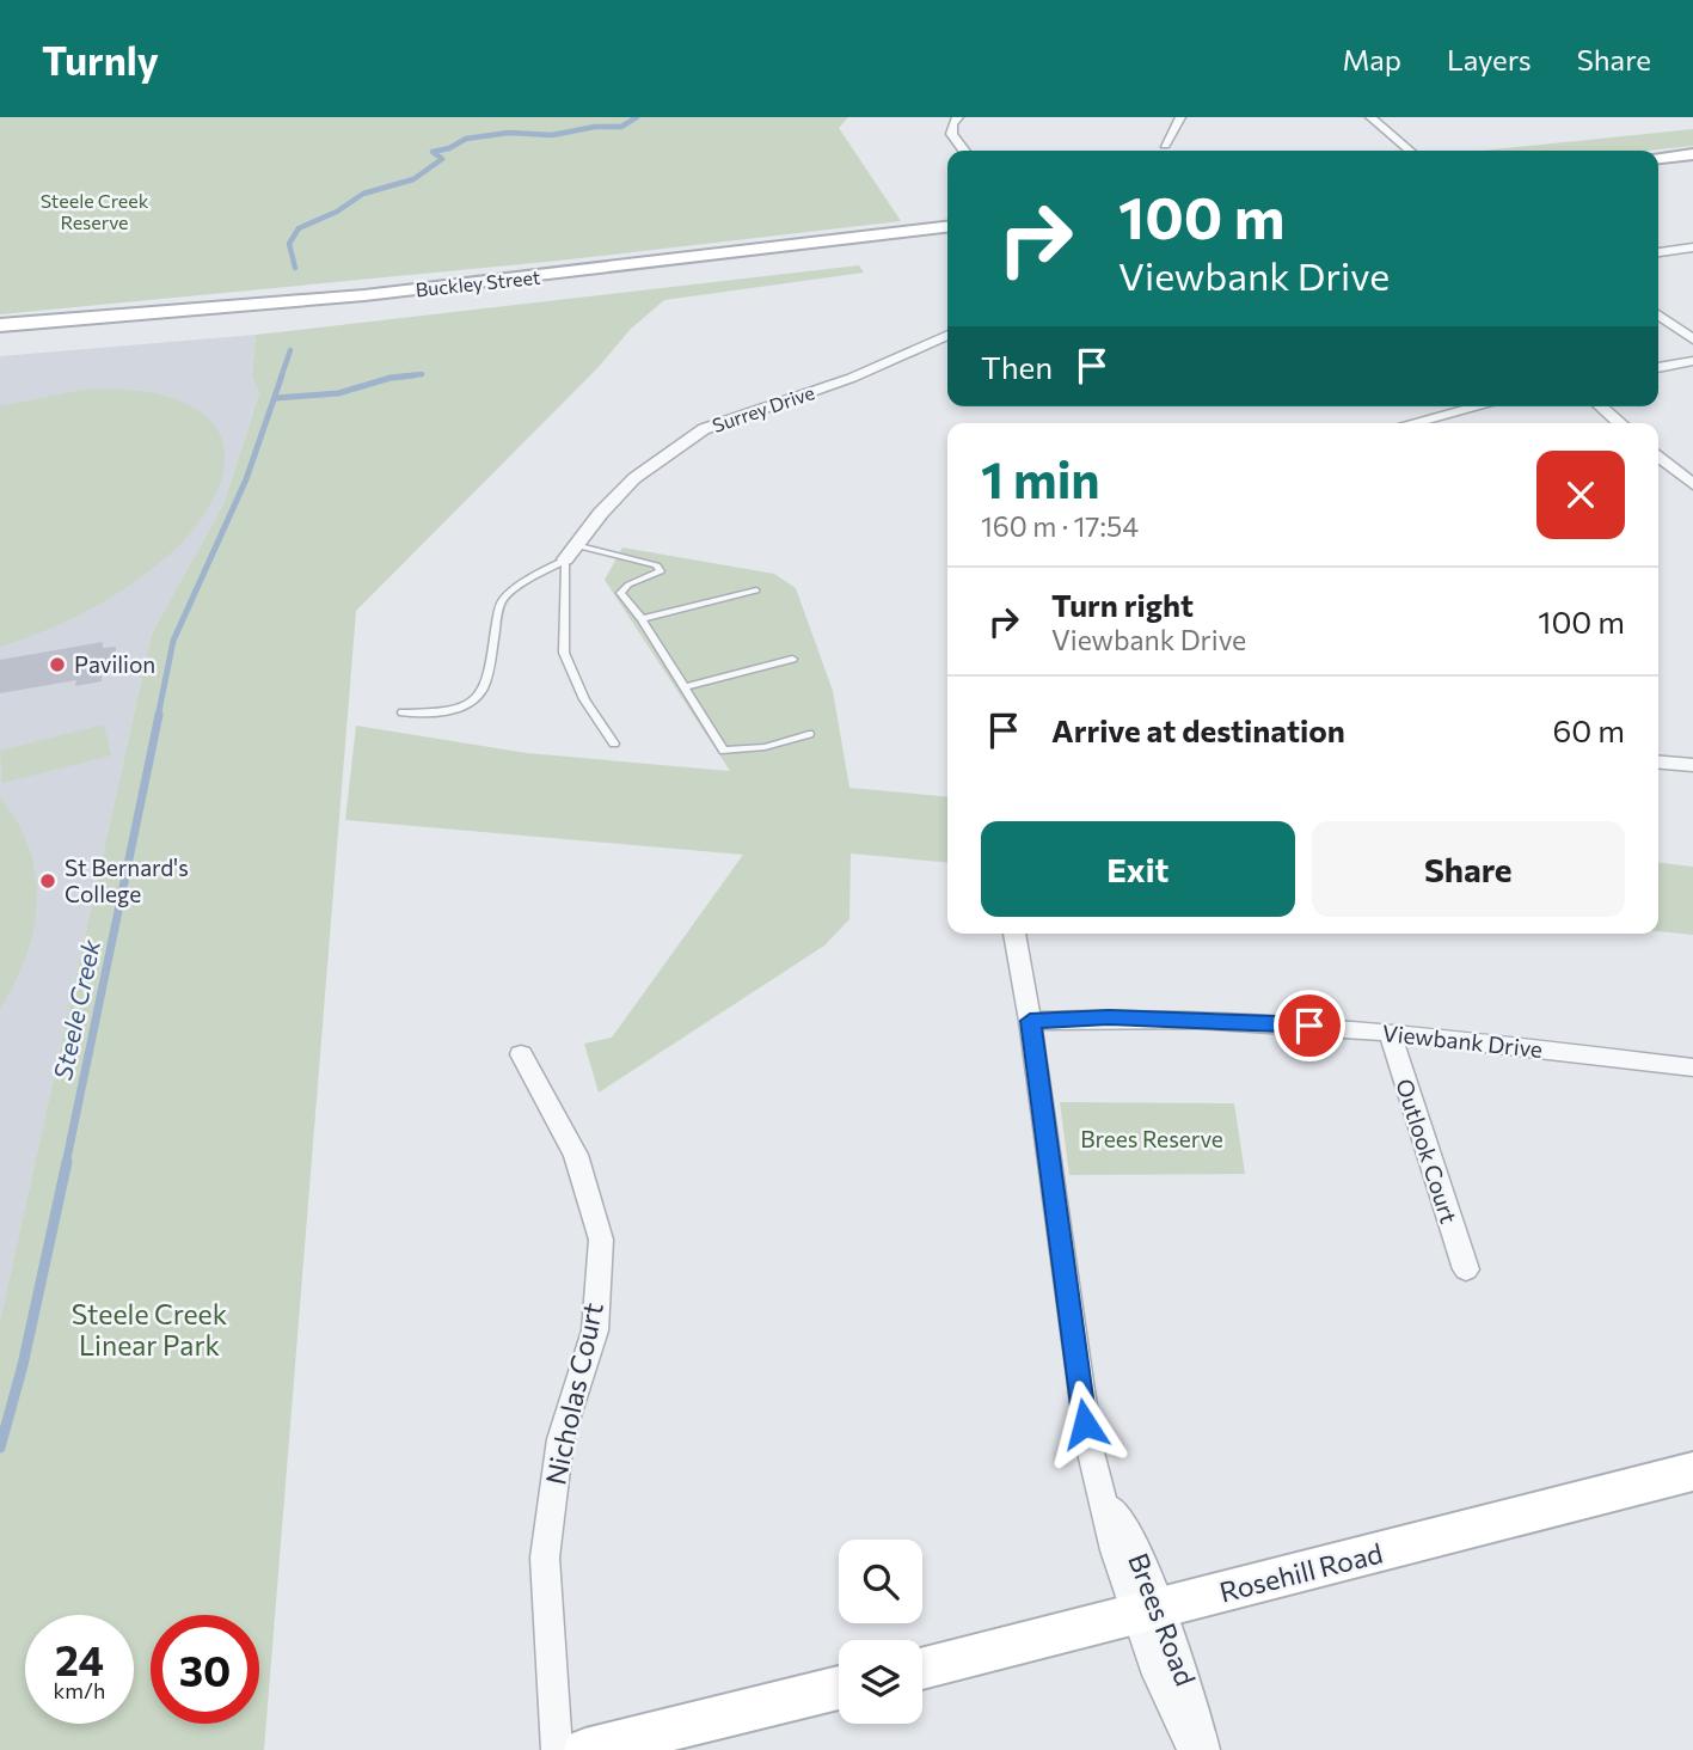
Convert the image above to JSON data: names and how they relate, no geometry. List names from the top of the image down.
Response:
{
  "streets": {
    "main road": ["Buckley Street", "Rosehill Road"],
    "street": [
      "Surrey Drive",
      "Viewbank Drive",
      "Outlook Court",
      "Nicholas Court",
      "Brees Road"
    ]
  },
  "crossings": [
    ["Viewbank Drive", "Outlook Court"],
    ["Viewbank Drive", "Brees Road"],
    ["Rosehill Road", "Brees Road"]
  ],
  "water": ["Steele Creek"],
  "parks": ["Steele Creek Reserve", "Brees Reserve", "Steele Creek Linear Park"],
  "places": ["Pavilion", "St Bernard's College"],
  "page": {
    "header": "Turnly",
    "nav": ["Map", "Layers", "Share"],
    "turn": ["100 m", "Viewbank Drive"],
    "then": "Then",
    "heading": ["1 min", "160 m · 17:54"],
    "list": [
      {
        "name": "Turn right",
        "note": "Viewbank Drive",
        "value": "100 m"
      },
      {
        "name": "Arrive at destination",
        "value": "60 m"
      }
    ],
    "buttons": ["Exit", "Share"],
    "speed": "24 km/h",
    "limit": "30"
  }
}
